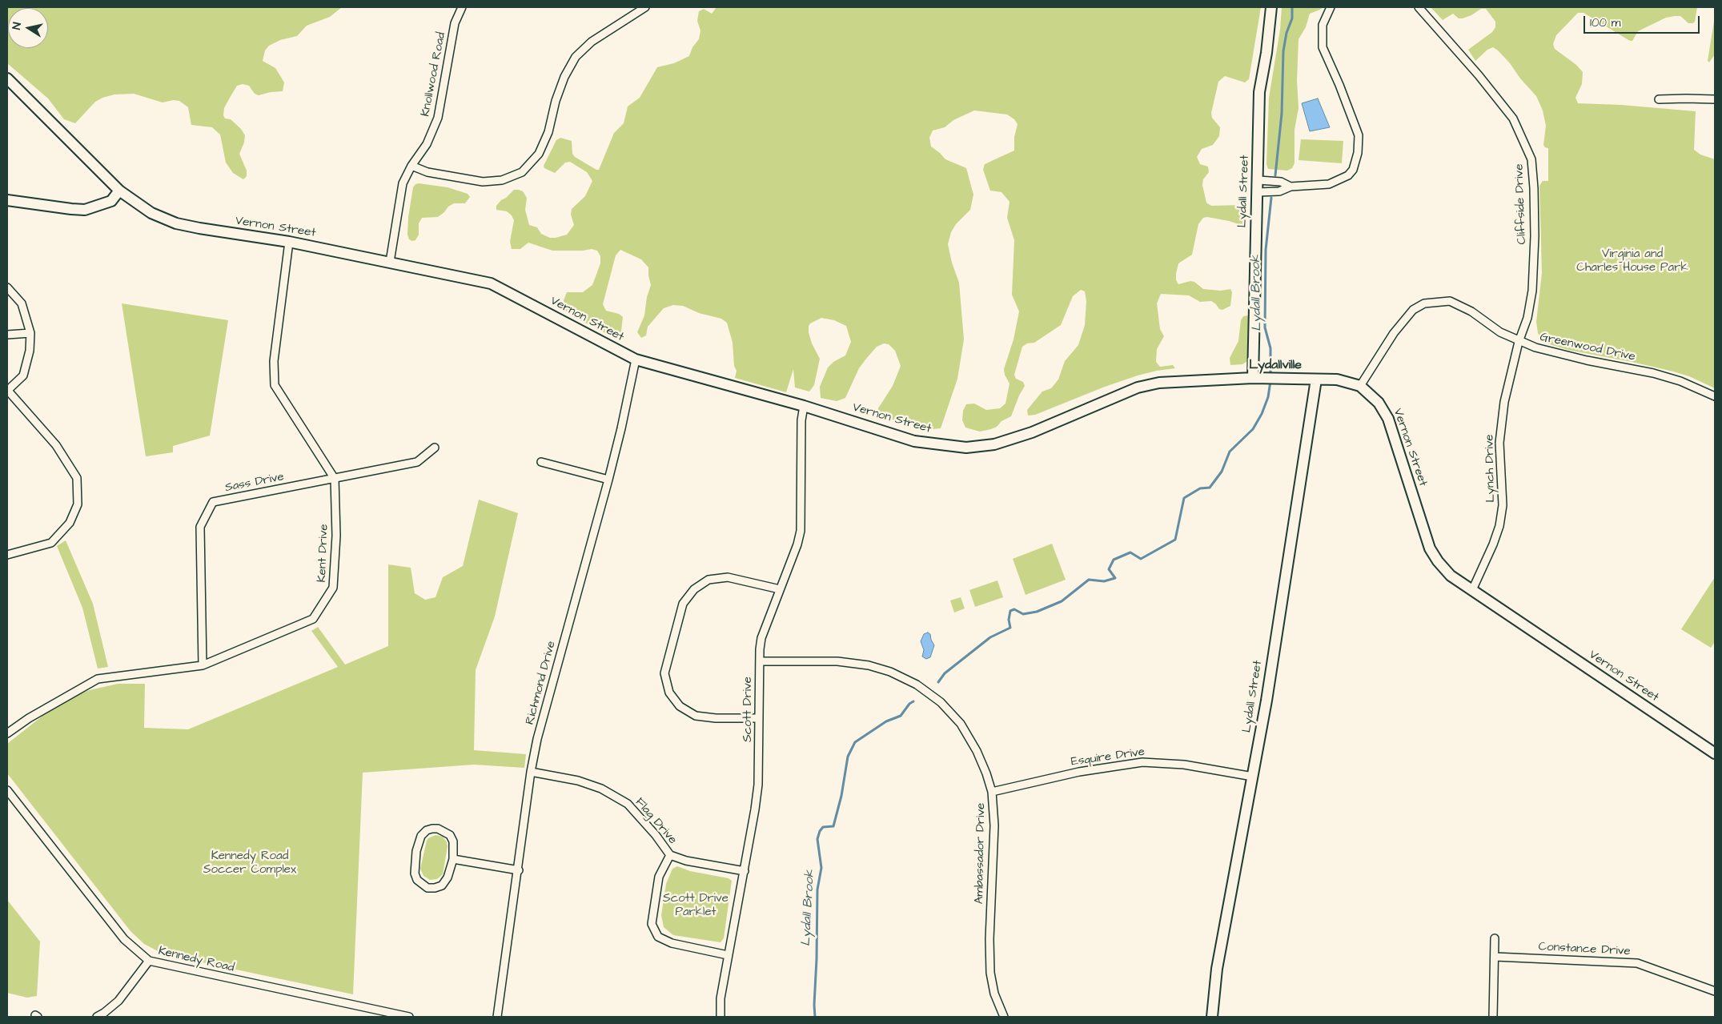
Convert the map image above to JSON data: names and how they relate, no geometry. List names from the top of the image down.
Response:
{
  "streets": {
    "street": [
      "Knollwood Road",
      "Lydall Street",
      "Cliffside Drive",
      "Vernon Street",
      "Greenwood Drive",
      "Lynch Drive",
      "Sass Drive",
      "Kent Drive",
      "Richmond Drive",
      "Scott Drive",
      "Esquire Drive",
      "Flag Drive",
      "Ambassador Drive",
      "Constance Drive",
      "Kennedy Road"
    ]
  },
  "crossings": [
    ["Knollwood Road", "Vernon Street"],
    ["Lydall Street", "Vernon Street"],
    ["Lydall Street", "Esquire Drive"],
    ["Cliffside Drive", "Greenwood Drive"],
    ["Cliffside Drive", "Lynch Drive"],
    ["Vernon Street", "Greenwood Drive"],
    ["Vernon Street", "Lynch Drive"],
    ["Vernon Street", "Richmond Drive"],
    ["Vernon Street", "Scott Drive"],
    ["Greenwood Drive", "Lynch Drive"],
    ["Sass Drive", "Kent Drive"],
    ["Richmond Drive", "Flag Drive"],
    ["Scott Drive", "Flag Drive"],
    ["Scott Drive", "Ambassador Drive"],
    ["Esquire Drive", "Ambassador Drive"]
  ],
  "districts": ["Lydallville"],
  "water": ["Lydall Brook"],
  "parks": ["Virginia and Charles House Park", "Kennedy Road Soccer Complex", "Scott Drive Parklet"],
  "scale_bar": "100 m",
  "north": "left"
}
